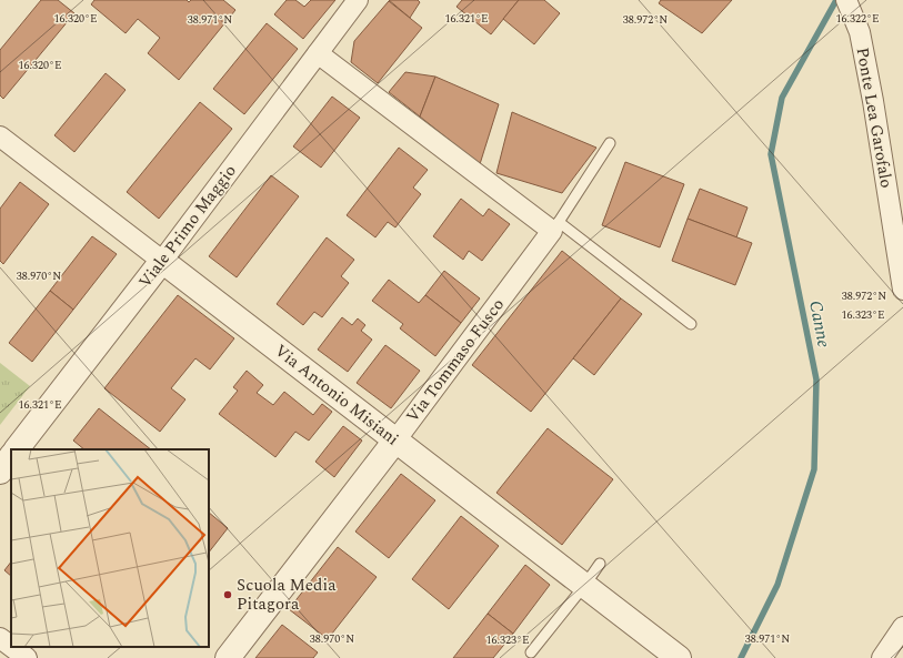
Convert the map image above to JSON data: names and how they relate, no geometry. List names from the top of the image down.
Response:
{
  "streets": {
    "street": [
      "Ponte Lea Garofalo",
      "Viale Primo Maggio",
      "Via Tommaso Fusco",
      "Via Antonio Misiani"
    ]
  },
  "crossings": [
    ["Viale Primo Maggio", "Via Antonio Misiani"],
    ["Via Tommaso Fusco", "Via Antonio Misiani"]
  ],
  "water": ["Canne"],
  "places": ["Scuola Media Pitagora"],
  "coordinates": [
    "16.320°E",
    "16.321°E",
    "16.322°E",
    "38.972°N",
    "38.971°N",
    "38.970°N",
    "16.323°E"
  ]
}
